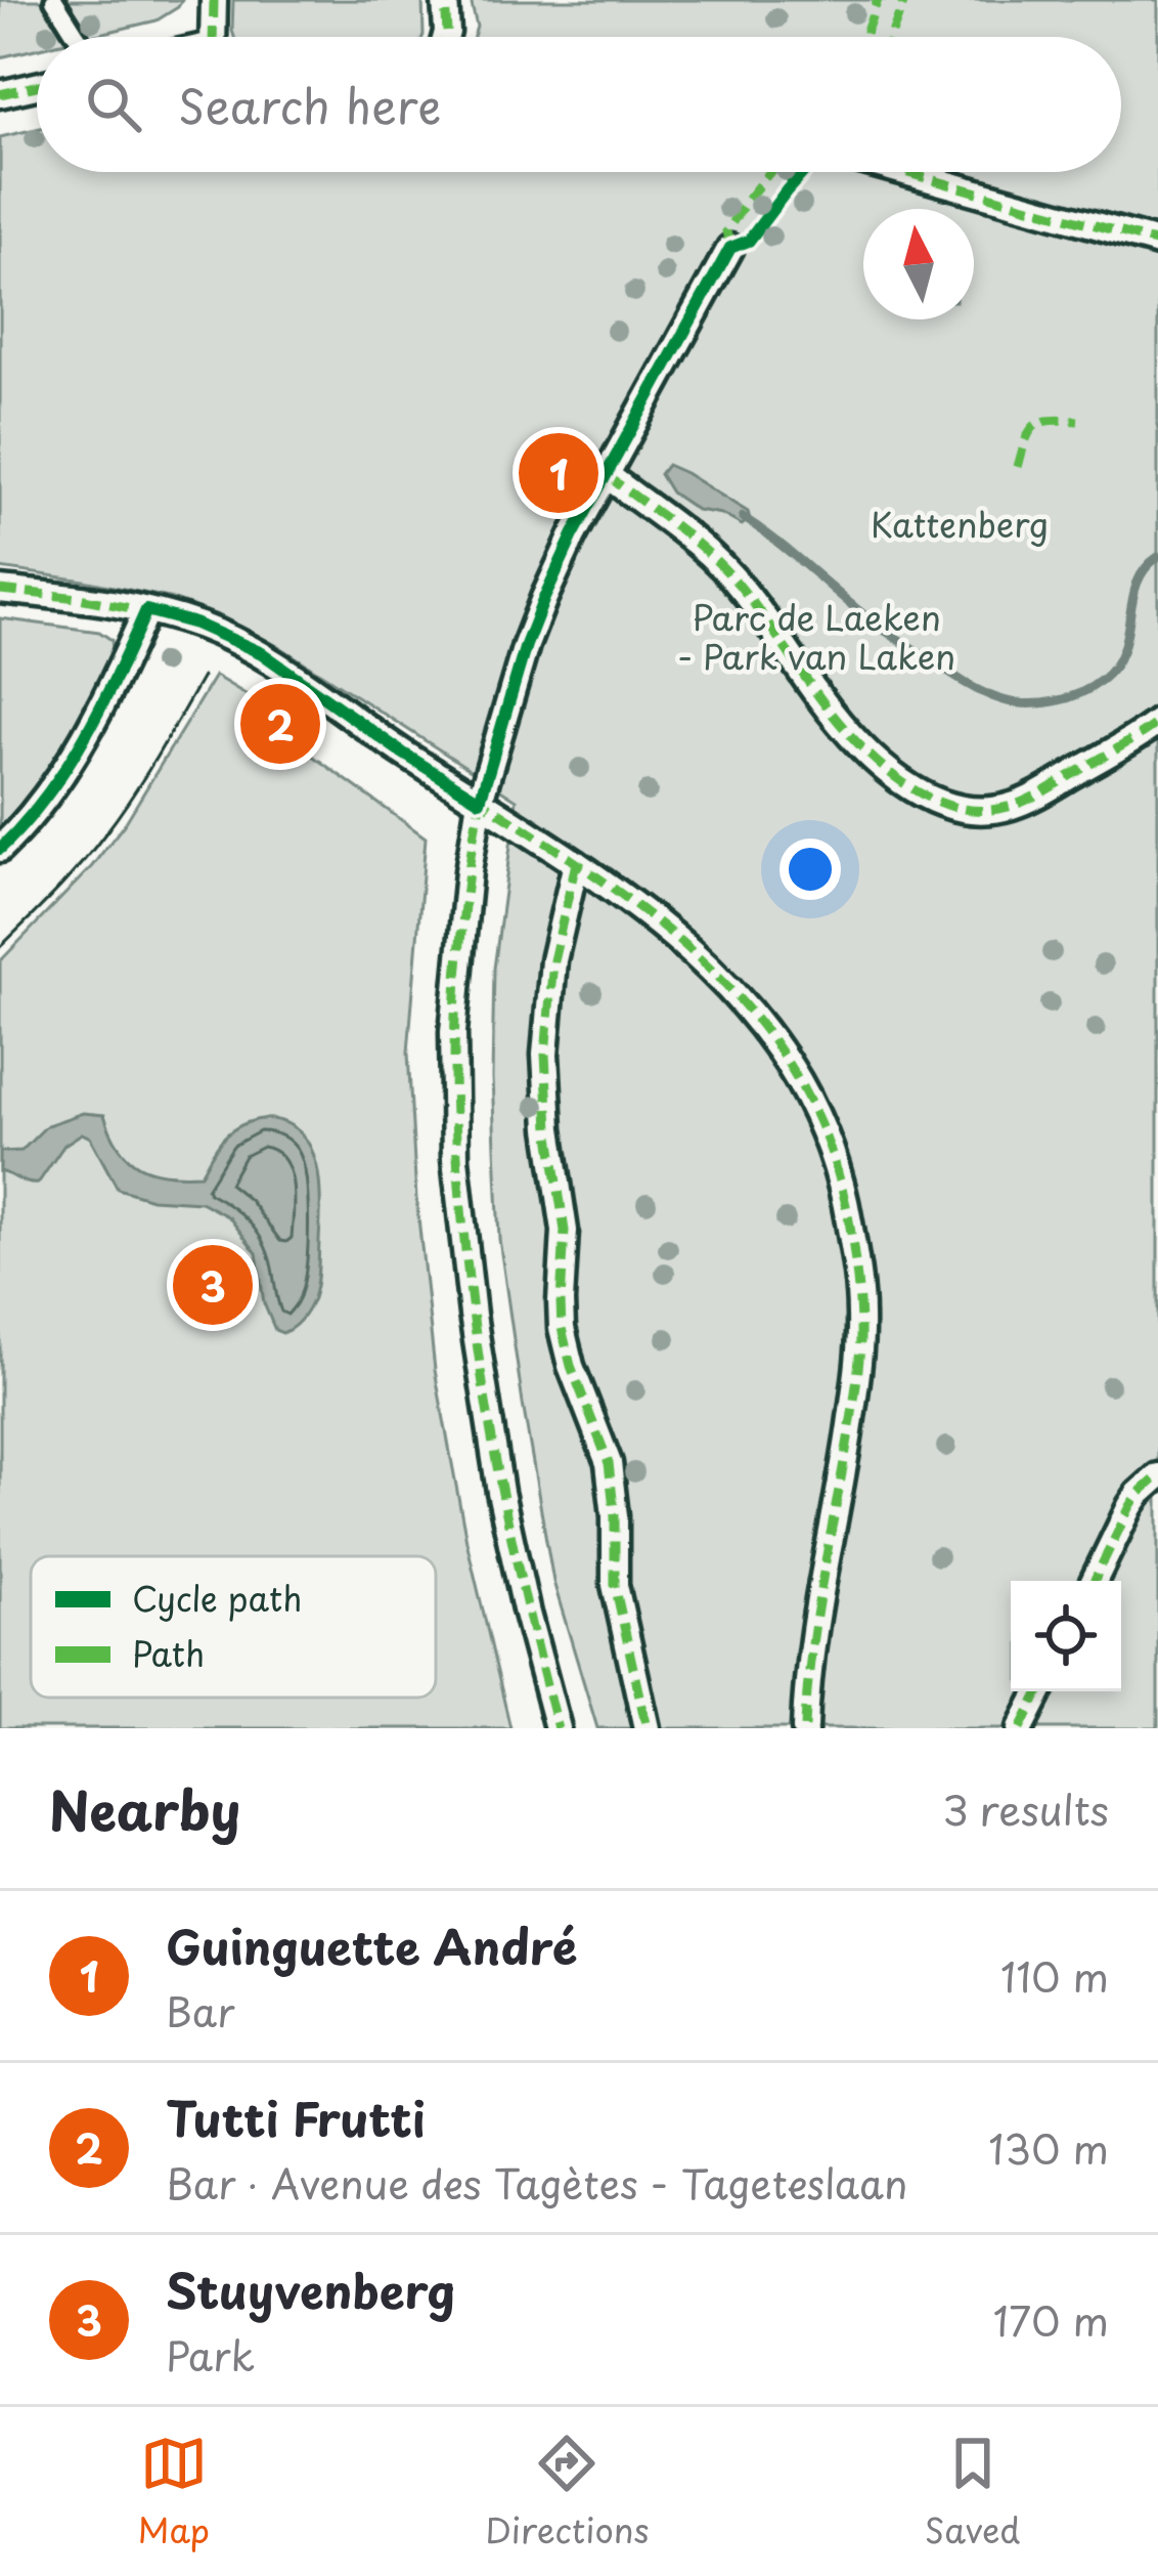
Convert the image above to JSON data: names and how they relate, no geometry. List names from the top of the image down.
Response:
{
  "parks": ["Kattenberg", "Parc de Laeken - Park van Laken"],
  "legend": ["Cycle path", "Path"],
  "north": "top",
  "page": {
    "search": "Search here",
    "pins": ["1", "2", "3"],
    "heading": ["Nearby", "3 results"],
    "list": [
      {
        "mark": "1",
        "name": "Guinguette André",
        "note": "Bar",
        "value": "110 m"
      },
      {
        "mark": "2",
        "name": "Tutti Frutti",
        "note": "Bar · Avenue des Tagètes - Tageteslaan",
        "value": "130 m"
      },
      {
        "mark": "3",
        "name": "Stuyvenberg",
        "note": "Park",
        "value": "170 m"
      }
    ],
    "nav": ["Map", "Directions", "Saved"]
  }
}
